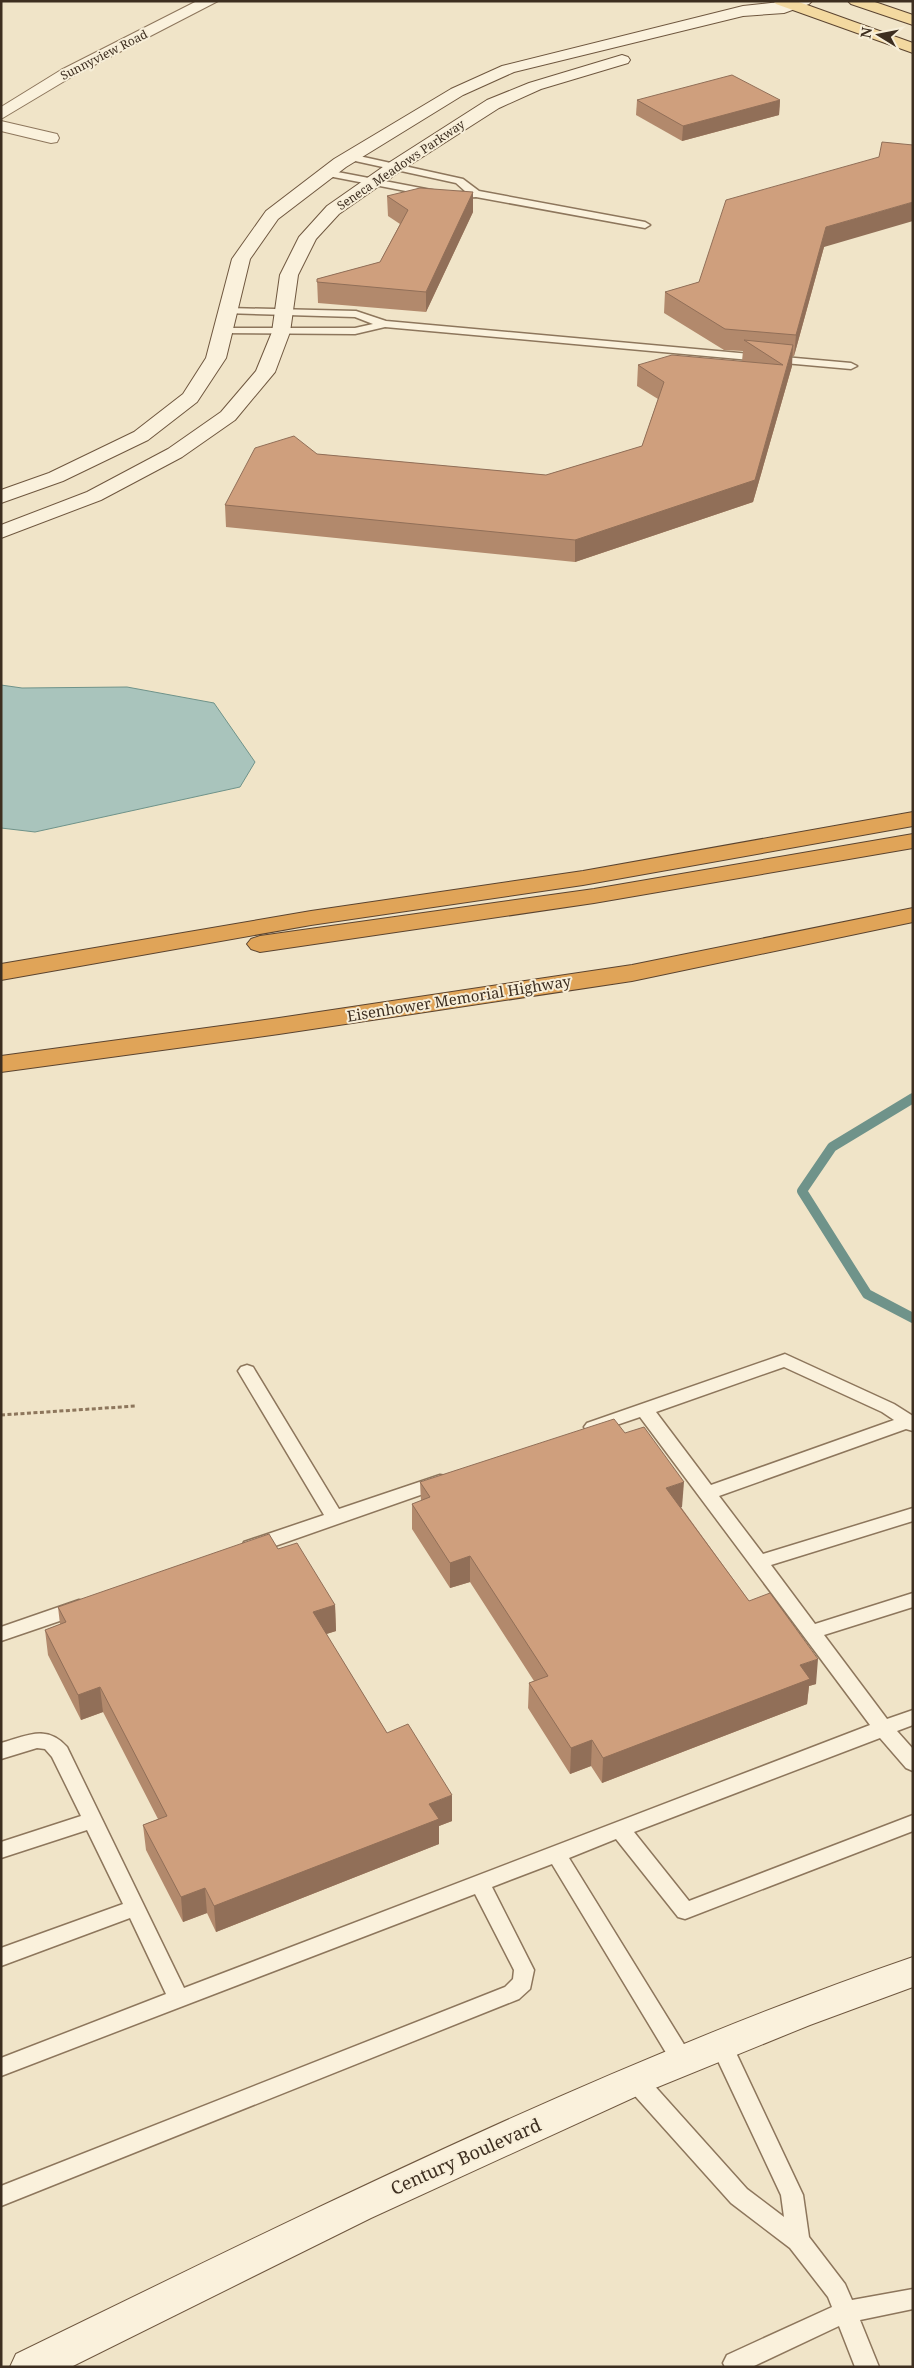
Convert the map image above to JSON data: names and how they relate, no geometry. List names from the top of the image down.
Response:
{
  "streets": {
    "highway": ["Eisenhower Memorial Highway"],
    "street": ["Sunnyview Road", "Seneca Meadows Parkway", "Century Boulevard"]
  },
  "north": "left"
}
